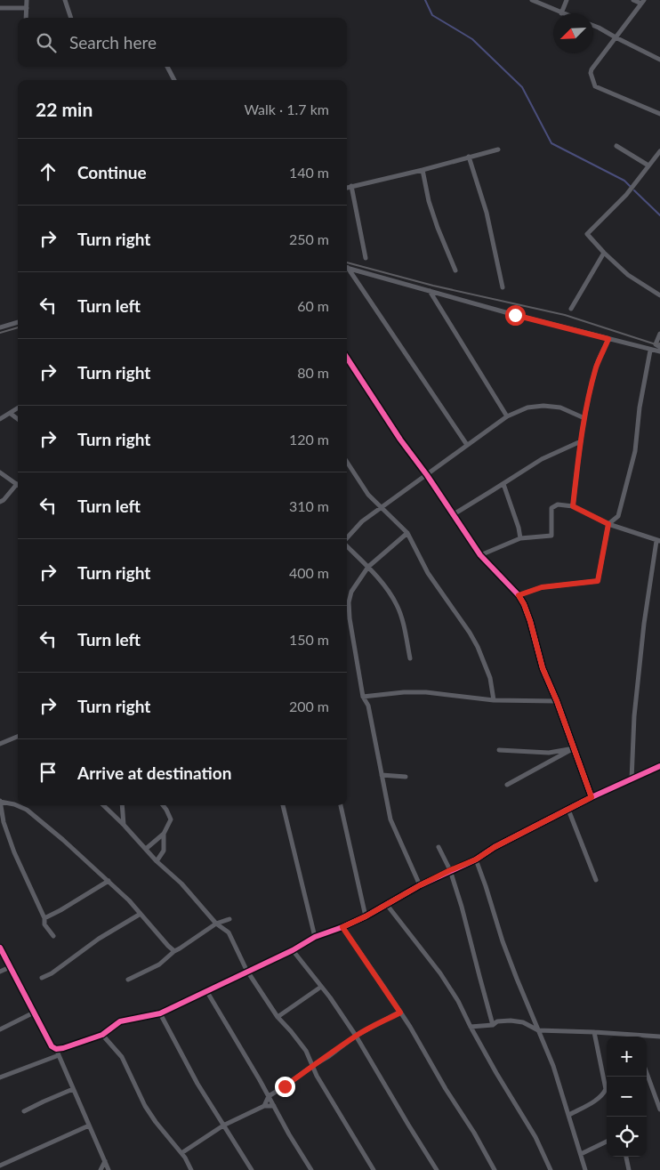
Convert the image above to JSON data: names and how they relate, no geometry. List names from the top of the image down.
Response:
{
  "north": "bottom left",
  "page": {
    "search": "Search here",
    "heading": ["22 min", "Walk · 1.7 km"],
    "list": [
      ["Continue", "140 m"],
      ["Turn right", "250 m"],
      ["Turn left", "60 m"],
      ["Turn right", "80 m"],
      ["Turn right", "120 m"],
      ["Turn left", "310 m"],
      ["Turn right", "400 m"],
      ["Turn left", "150 m"],
      ["Turn right", "200 m"],
      "Arrive at destination"
    ],
    "map_buttons": ["+", "−"]
  }
}
